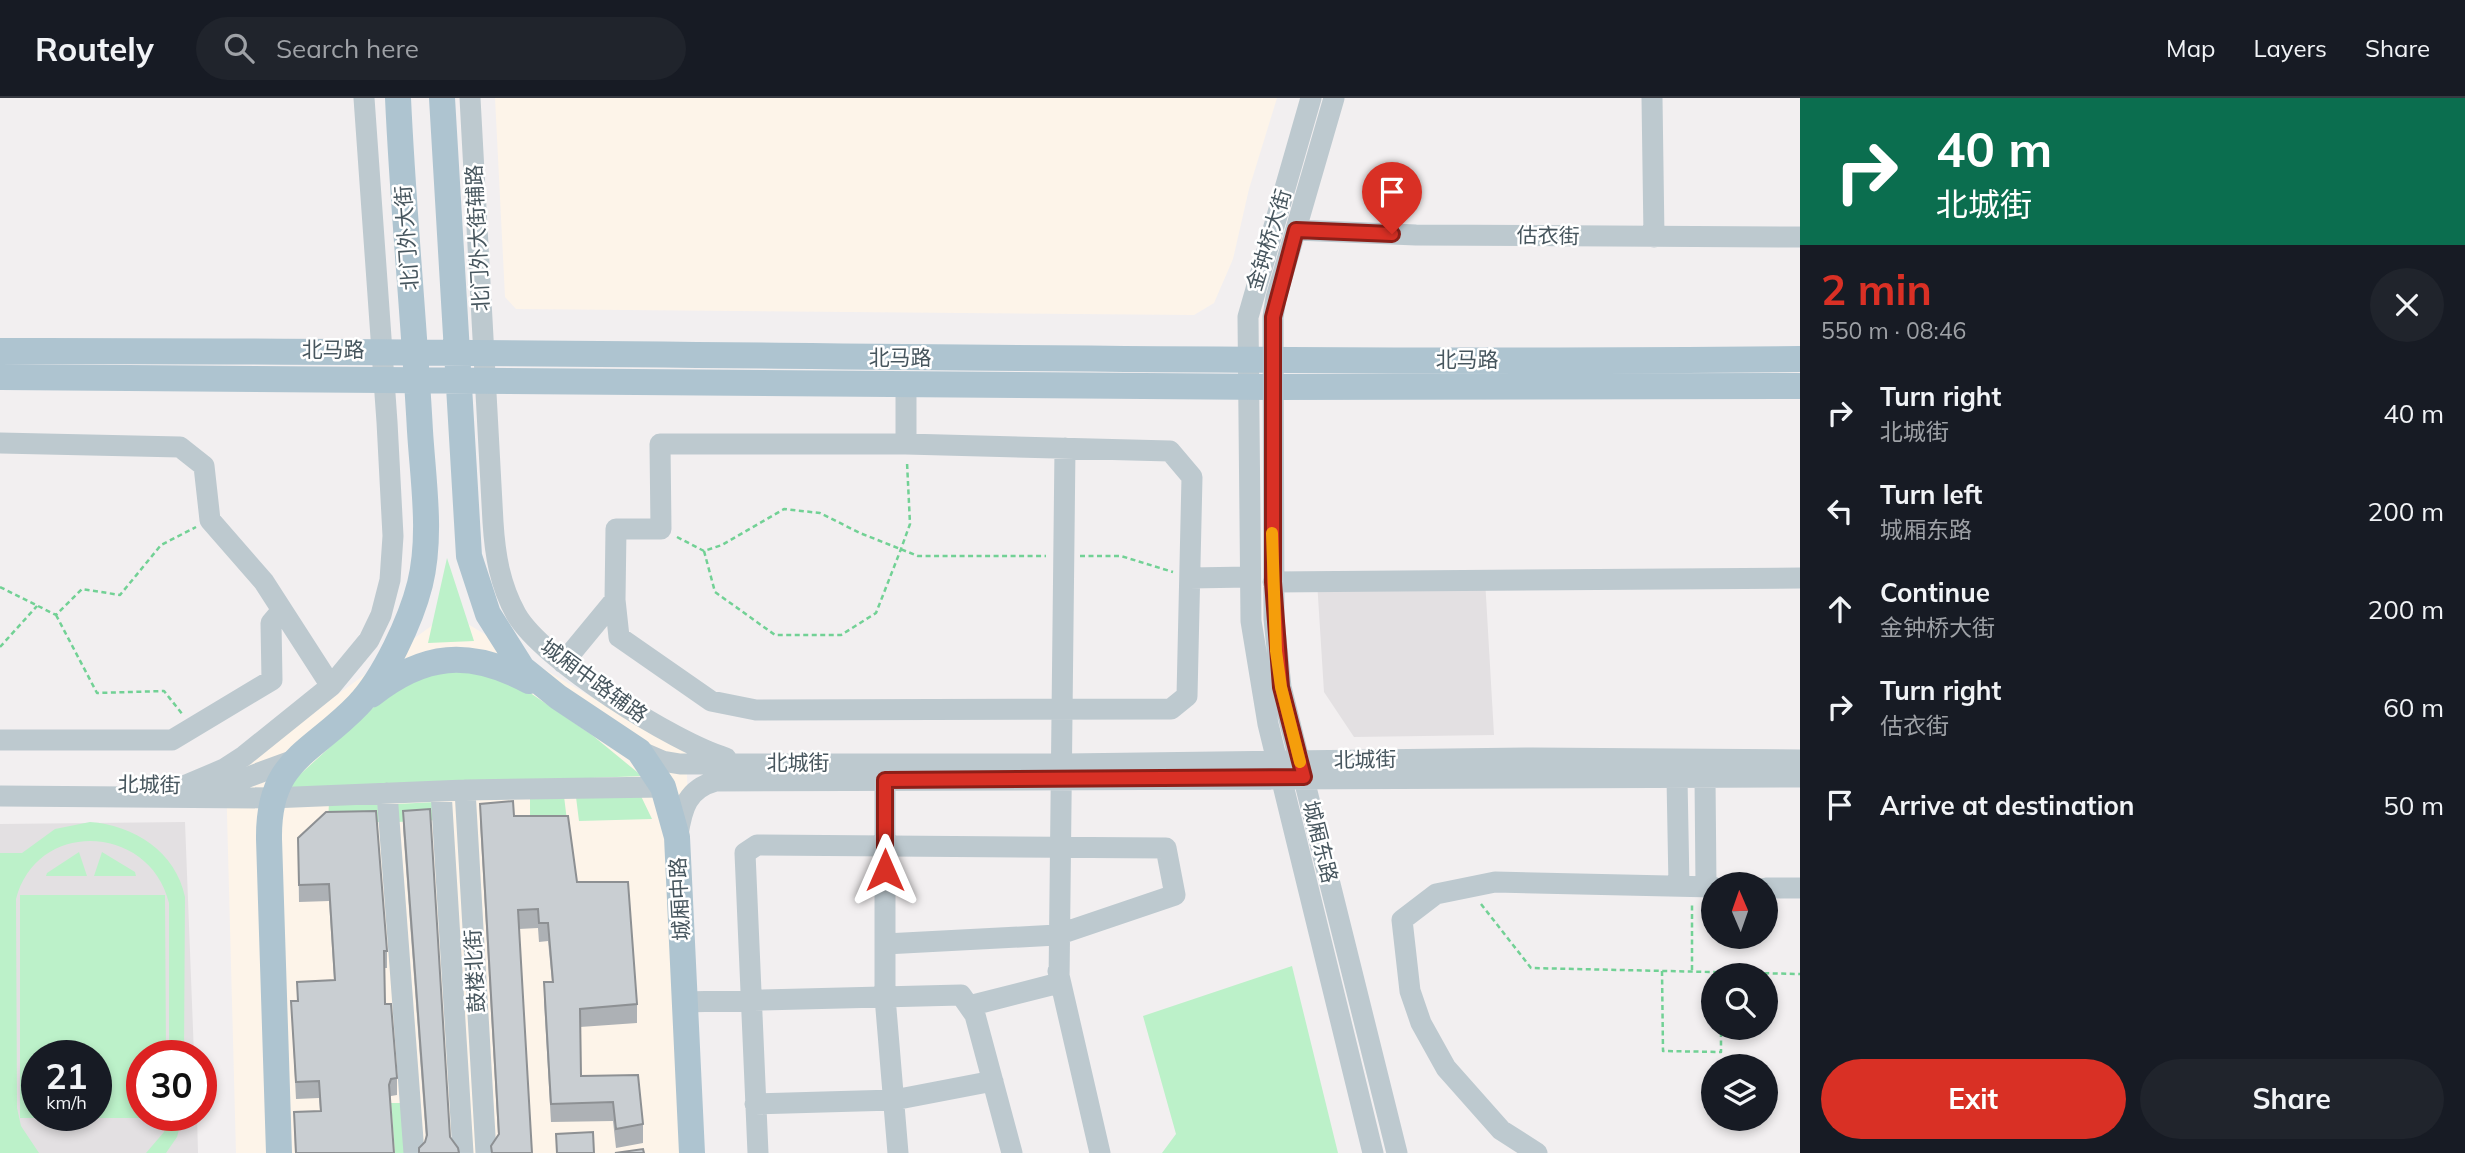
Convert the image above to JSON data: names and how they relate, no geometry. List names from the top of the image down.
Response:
{
  "streets": {
    "main road": ["北门外大街", "北马路", "城厢中路"],
    "street": [
      "估衣街",
      "北门外大街辅路",
      "金钟桥大街",
      "城厢中路辅路",
      "北城街",
      "城厢东路",
      "鼓楼北街"
    ]
  },
  "crossings": [
    ["估衣街", "金钟桥大街"],
    ["北门外大街", "北马路"],
    ["北门外大街", "城厢中路"],
    ["北门外大街辅路", "北马路"],
    ["北门外大街辅路", "城厢中路辅路"],
    ["金钟桥大街", "北马路"],
    ["金钟桥大街", "城厢东路"],
    ["北马路", "城厢中路辅路"],
    ["北马路", "城厢东路"],
    ["北马路", "城厢中路"],
    ["城厢中路辅路", "北城街"],
    ["北城街", "城厢东路"],
    ["北城街", "城厢中路"],
    ["北城街", "鼓楼北街"]
  ],
  "north": "top",
  "page": {
    "header": "Routely",
    "search": "Search here",
    "nav": ["Map", "Layers", "Share"],
    "turn": ["40 m", "北城街"],
    "heading": ["2 min", "550 m · 08:46"],
    "list": [
      {
        "name": "Turn right",
        "note": "北城街",
        "value": "40 m"
      },
      {
        "name": "Turn left",
        "note": "城厢东路",
        "value": "200 m"
      },
      {
        "name": "Continue",
        "note": "金钟桥大街",
        "value": "200 m"
      },
      {
        "name": "Turn right",
        "note": "估衣街",
        "value": "60 m"
      },
      {
        "name": "Arrive at destination",
        "value": "50 m"
      }
    ],
    "speed": "21 km/h",
    "limit": "30",
    "buttons": ["Exit", "Share"]
  }
}
